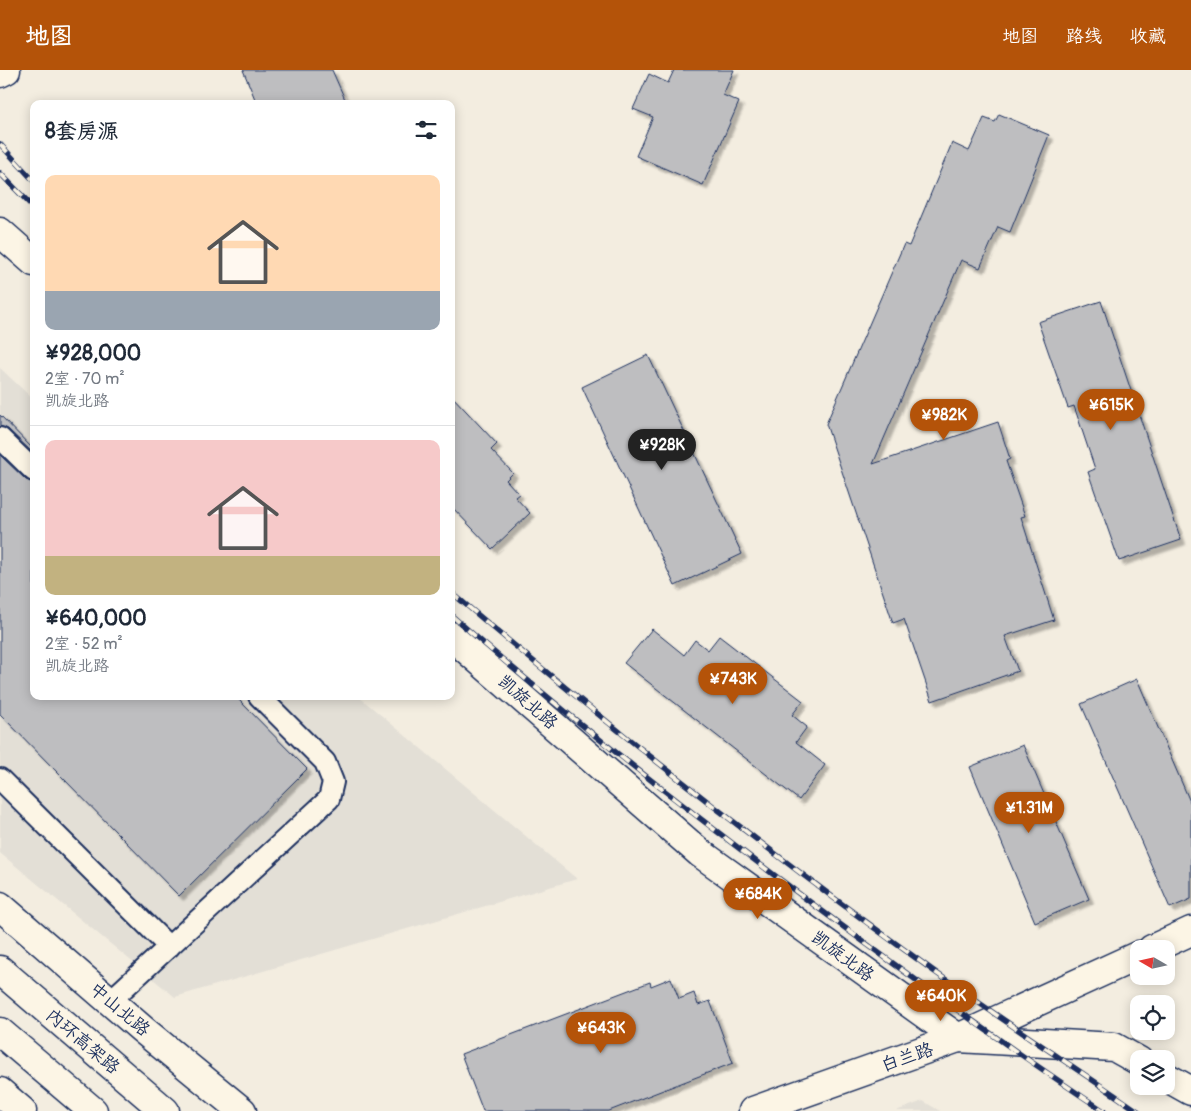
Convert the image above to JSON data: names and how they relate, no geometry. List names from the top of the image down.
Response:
{
  "streets": {
    "main road": [
      "凯旋北路",
      "中山北路",
      "内环高架路",
      "白兰路"
    ]
  },
  "crossings": [
    ["凯旋北路", "白兰路"]
  ],
  "north": "left",
  "page": {
    "header": "地图",
    "nav": ["地图", "路线", "收藏"],
    "heading": "8套房源",
    "list": [
      {
        "name": "¥928,000",
        "note": "2室 · 70 m² · 凯旋北路"
      },
      {
        "name": "¥640,000",
        "note": "2室 · 52 m² · 凯旋北路"
      }
    ],
    "price": [
      "¥615K",
      "¥982K",
      "¥928K",
      "¥743K",
      "¥1.31M",
      "¥684K",
      "¥640K",
      "¥643K"
    ]
  }
}
